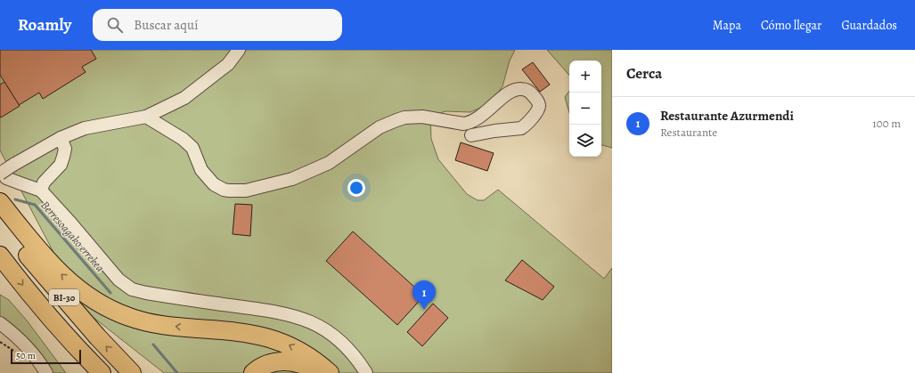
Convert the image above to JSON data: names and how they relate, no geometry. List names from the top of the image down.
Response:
{
  "streets": {
    "highway": ["BI-30"]
  },
  "water": ["Berresoagako errekea"],
  "scale_bar": "50 m",
  "page": {
    "header": "Roamly",
    "search": "Buscar aquí",
    "nav": ["Mapa", "Cómo llegar", "Guardados"],
    "heading": "Cerca",
    "map_buttons": ["+", "−"],
    "list": [
      {
        "mark": "1",
        "name": "Restaurante Azurmendi",
        "note": "Restaurante",
        "value": "100 m"
      }
    ],
    "pins": "1",
    "scale": "50 m"
  }
}
